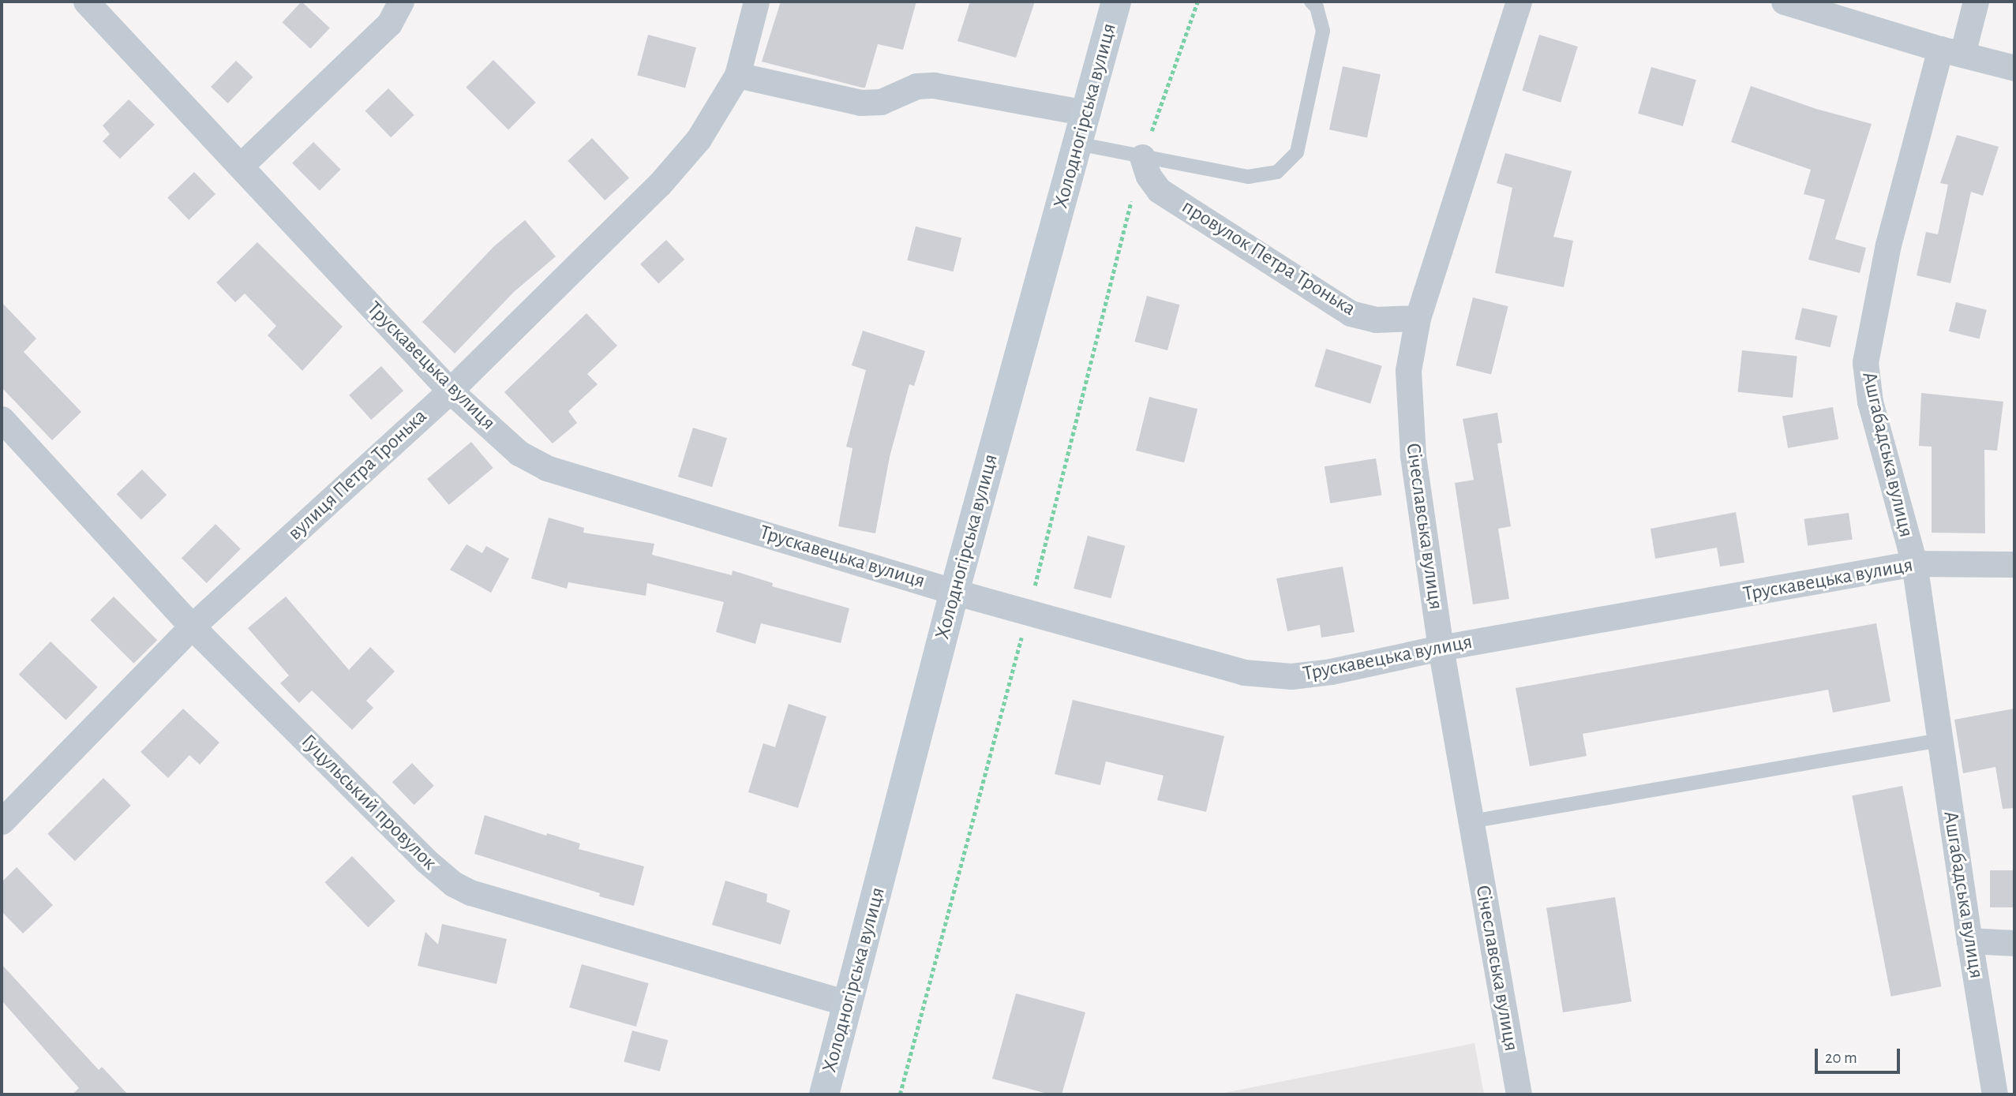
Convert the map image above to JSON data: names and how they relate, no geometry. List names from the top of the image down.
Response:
{
  "streets": {
    "main road": ["Холодногірська вулиця"],
    "street": [
      "провулок Петра Тронька",
      "Трускавецька вулиця",
      "Ашгабадська вулиця",
      "вулиця Петра Тронька",
      "Січеславська вулиця",
      "Гуцульський провулок"
    ]
  },
  "crossings": [
    ["Холодногірська вулиця", "Трускавецька вулиця"],
    ["Холодногірська вулиця", "Гуцульський провулок"],
    ["провулок Петра Тронька", "Січеславська вулиця"],
    ["Трускавецька вулиця", "Ашгабадська вулиця"],
    ["Трускавецька вулиця", "вулиця Петра Тронька"],
    ["Трускавецька вулиця", "Січеславська вулиця"],
    ["вулиця Петра Тронька", "Гуцульський провулок"]
  ],
  "scale_bar": "20 m"
}
